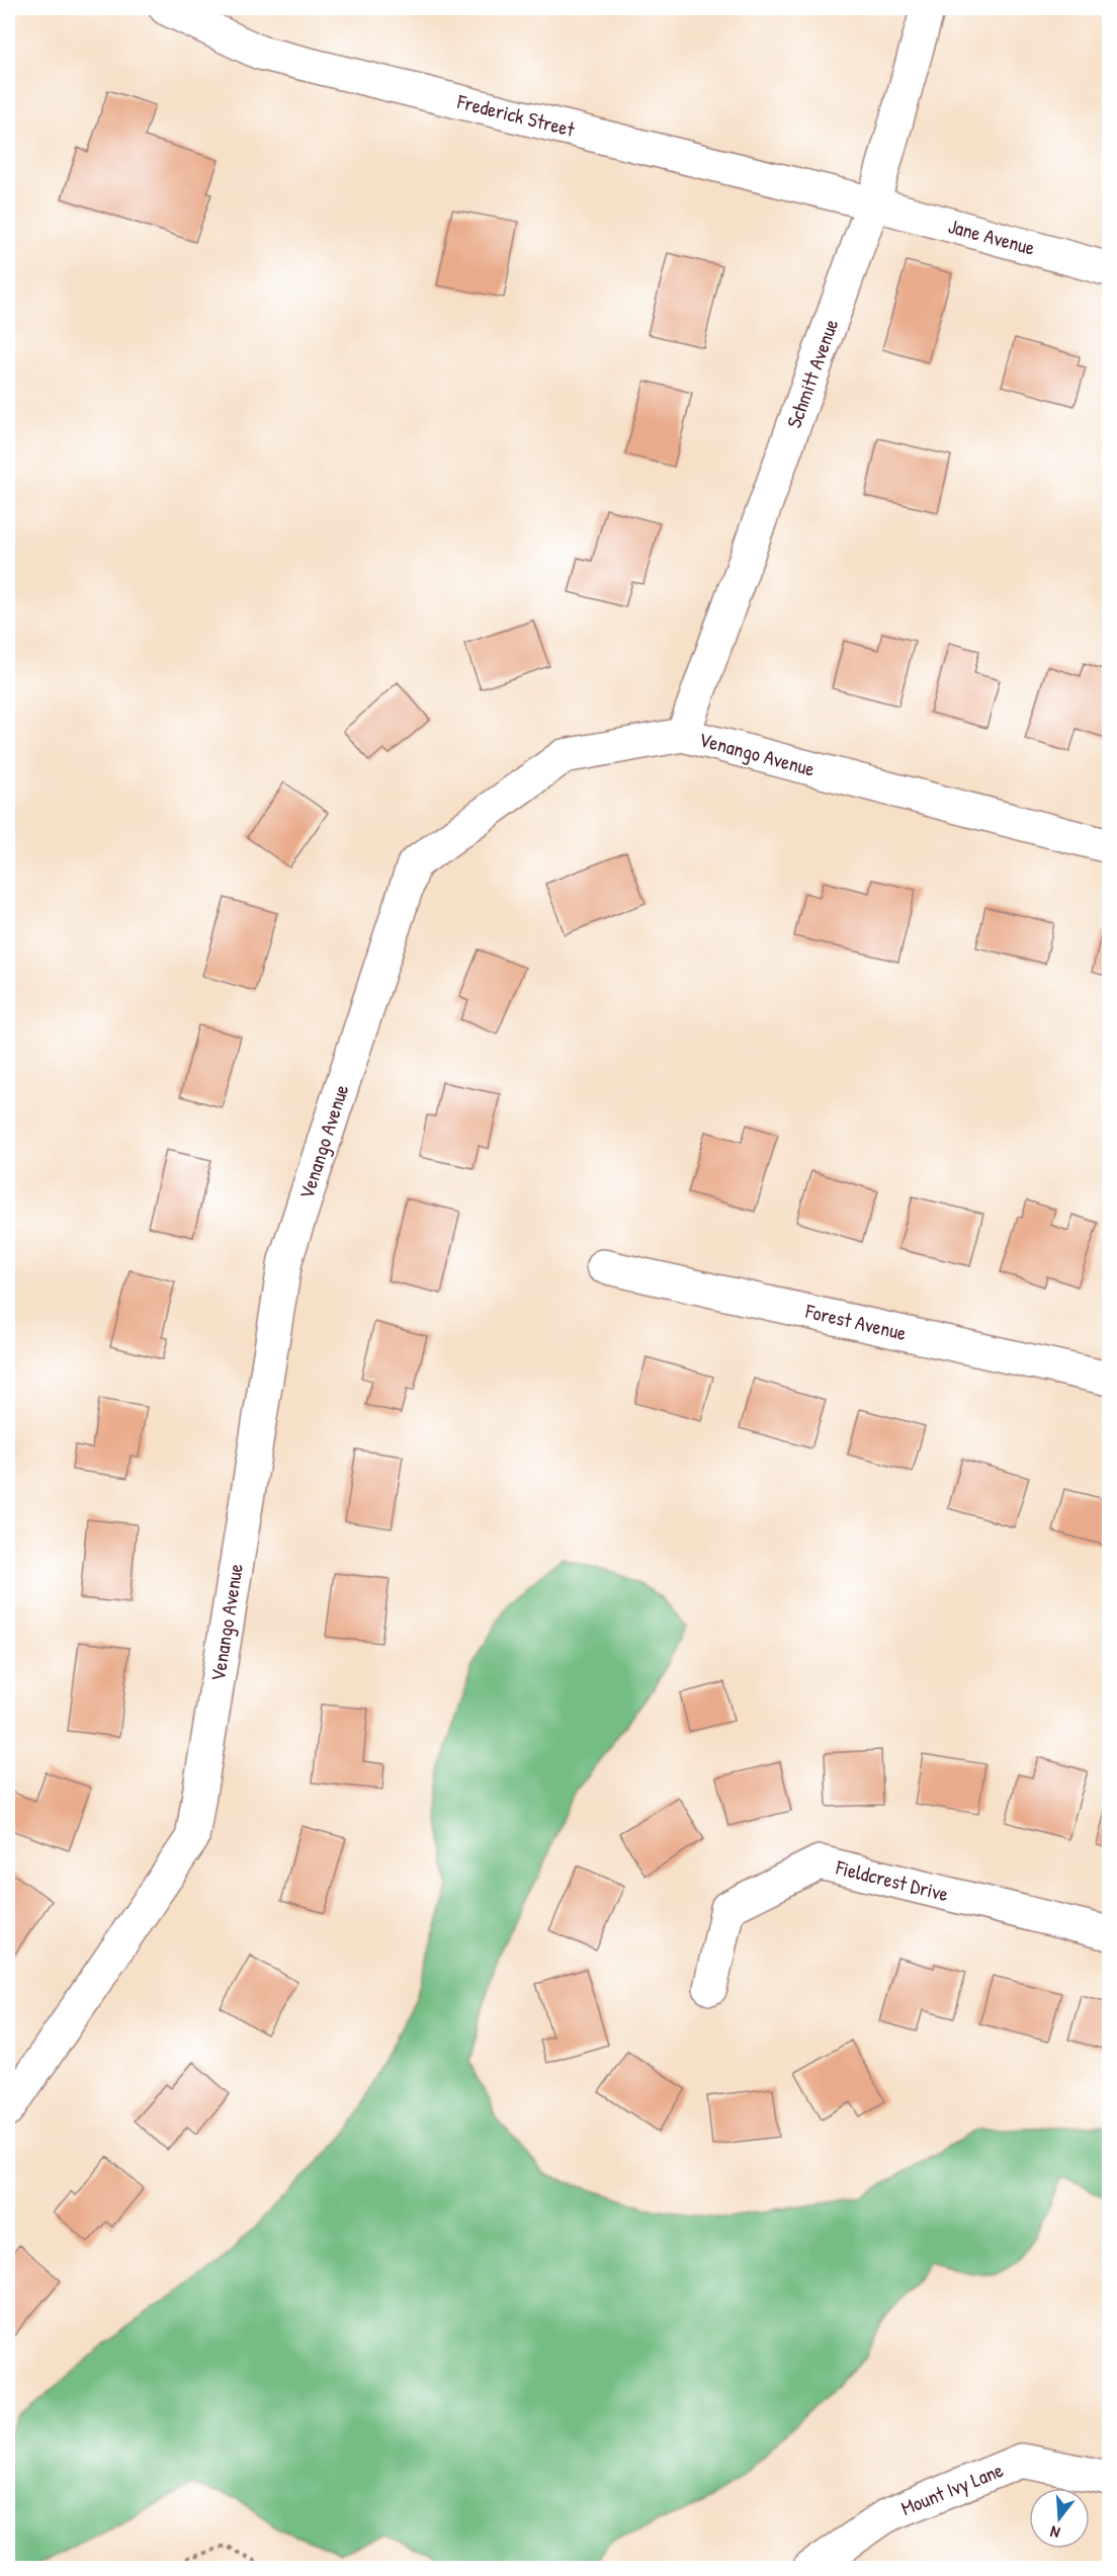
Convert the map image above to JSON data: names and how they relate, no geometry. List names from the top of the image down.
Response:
{
  "streets": {
    "street": [
      "Frederick Street",
      "Jane Avenue",
      "Schmitt Avenue",
      "Venango Avenue",
      "Forest Avenue",
      "Fieldcrest Drive",
      "Mount Ivy Lane"
    ]
  },
  "crossings": [
    ["Frederick Street", "Jane Avenue"],
    ["Frederick Street", "Schmitt Avenue"],
    ["Jane Avenue", "Schmitt Avenue"],
    ["Schmitt Avenue", "Venango Avenue"]
  ],
  "north": "bottom"
}
